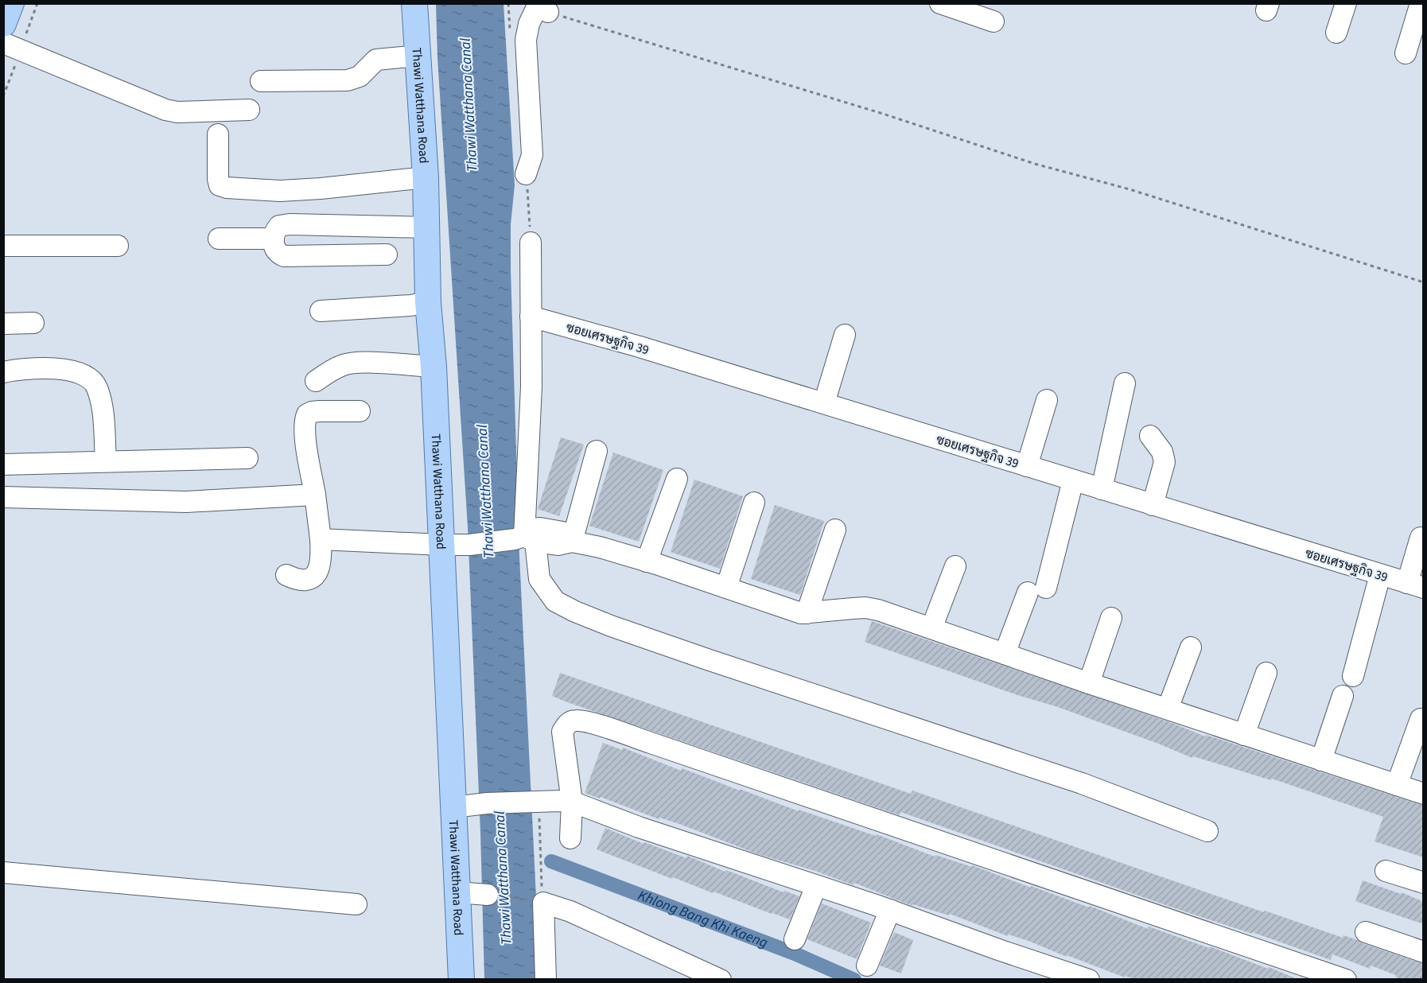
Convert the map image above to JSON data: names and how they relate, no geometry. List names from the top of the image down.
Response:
{
  "streets": {
    "main road": ["Thawi Watthana Road"],
    "street": ["ซอยเศรษฐกิจ 39"]
  },
  "water": ["Thawi Watthana Canal", "Khlong Bang Khi Kaeng"]
}
